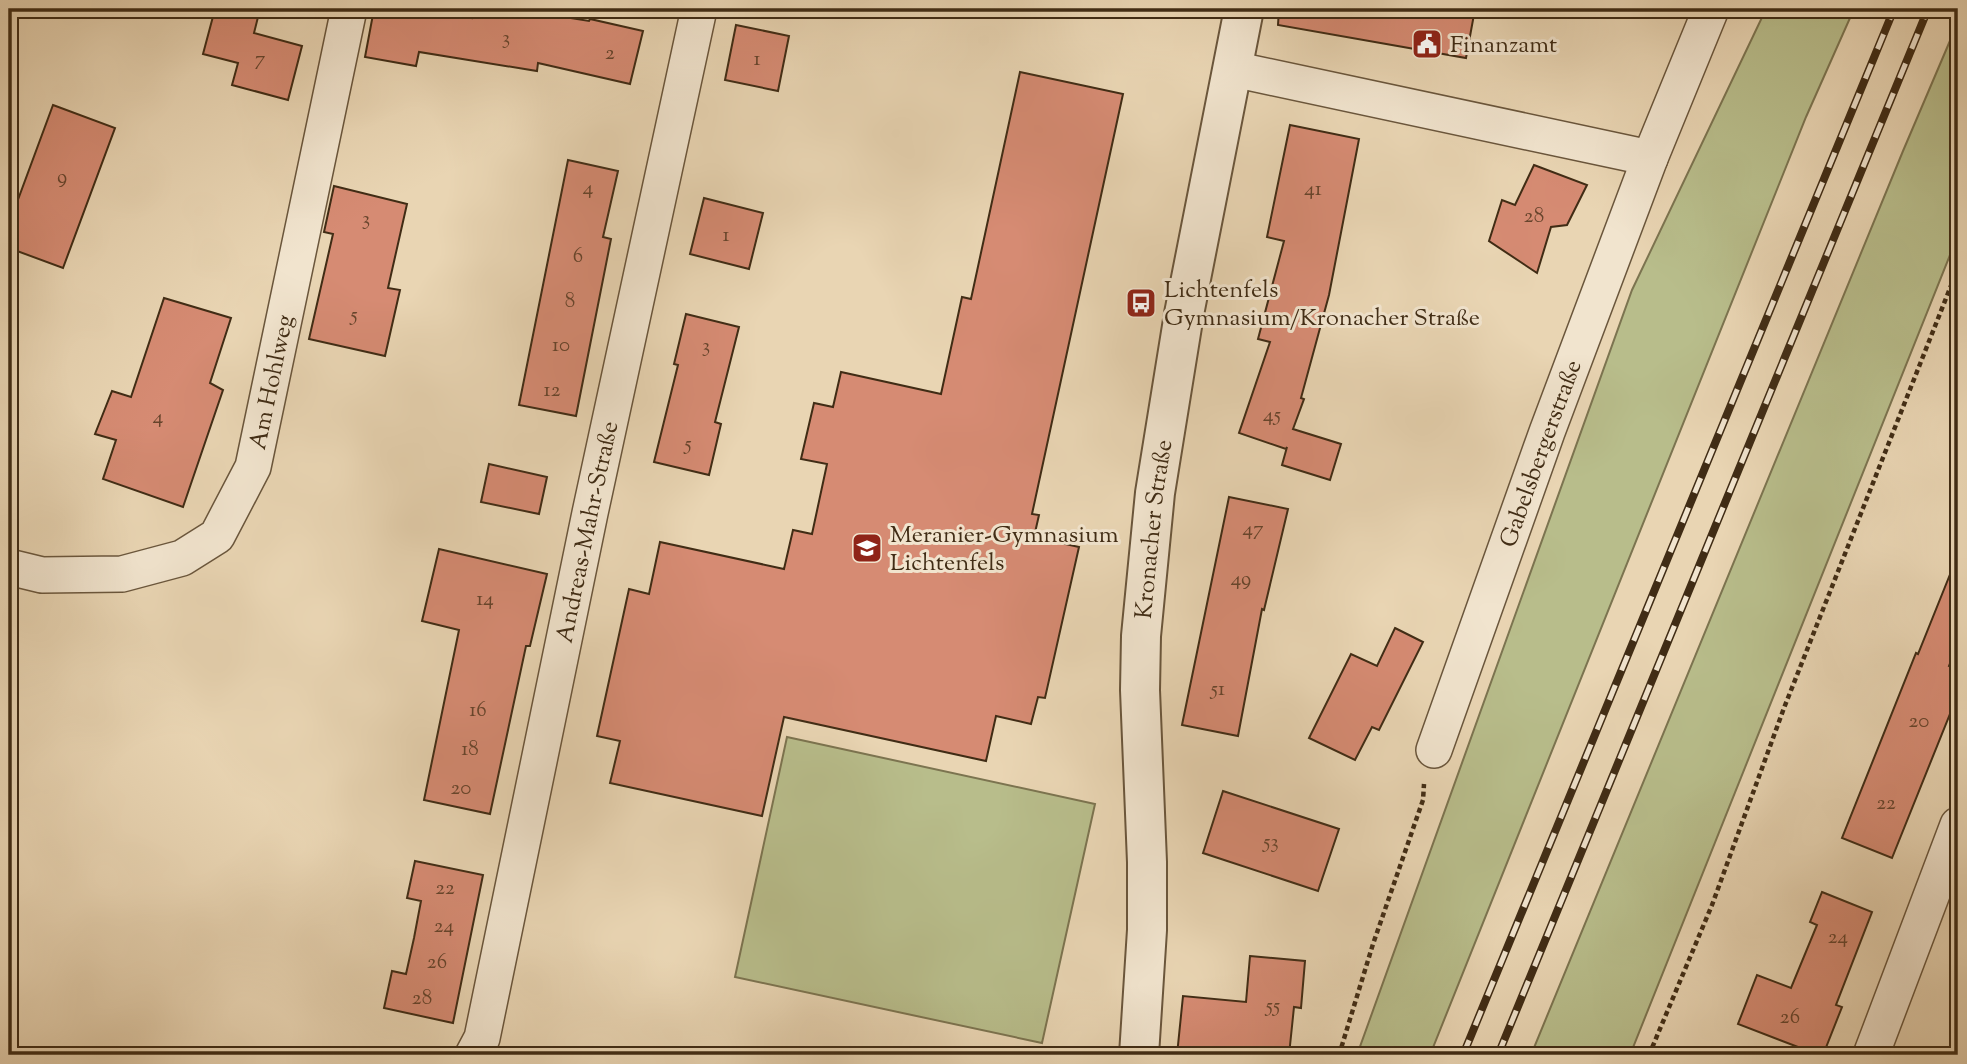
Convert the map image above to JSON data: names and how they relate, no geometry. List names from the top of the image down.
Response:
{
  "streets": {
    "street": [
      "Am Hohlweg",
      "Gabelsbergerstraße",
      "Kronacher Straße",
      "Andreas-Mahr-Straße"
    ]
  },
  "places": {
    "public building": ["Finanzamt"],
    "bus stop": ["Lichtenfels Gymnasium/Kronacher Straße"],
    "school or university": ["Meranier-Gymnasium Lichtenfels"]
  },
  "house_numbers": [
    "3",
    "2",
    "7",
    "1",
    "9",
    "4",
    "41",
    "28",
    "3",
    "1",
    "6",
    "8",
    "5",
    "10",
    "3",
    "12",
    "45",
    "4",
    "5",
    "47",
    "49",
    "14",
    "51",
    "16",
    "20",
    "18",
    "20",
    "22",
    "53",
    "22",
    "24",
    "24",
    "26",
    "28",
    "55",
    "26"
  ]
}
